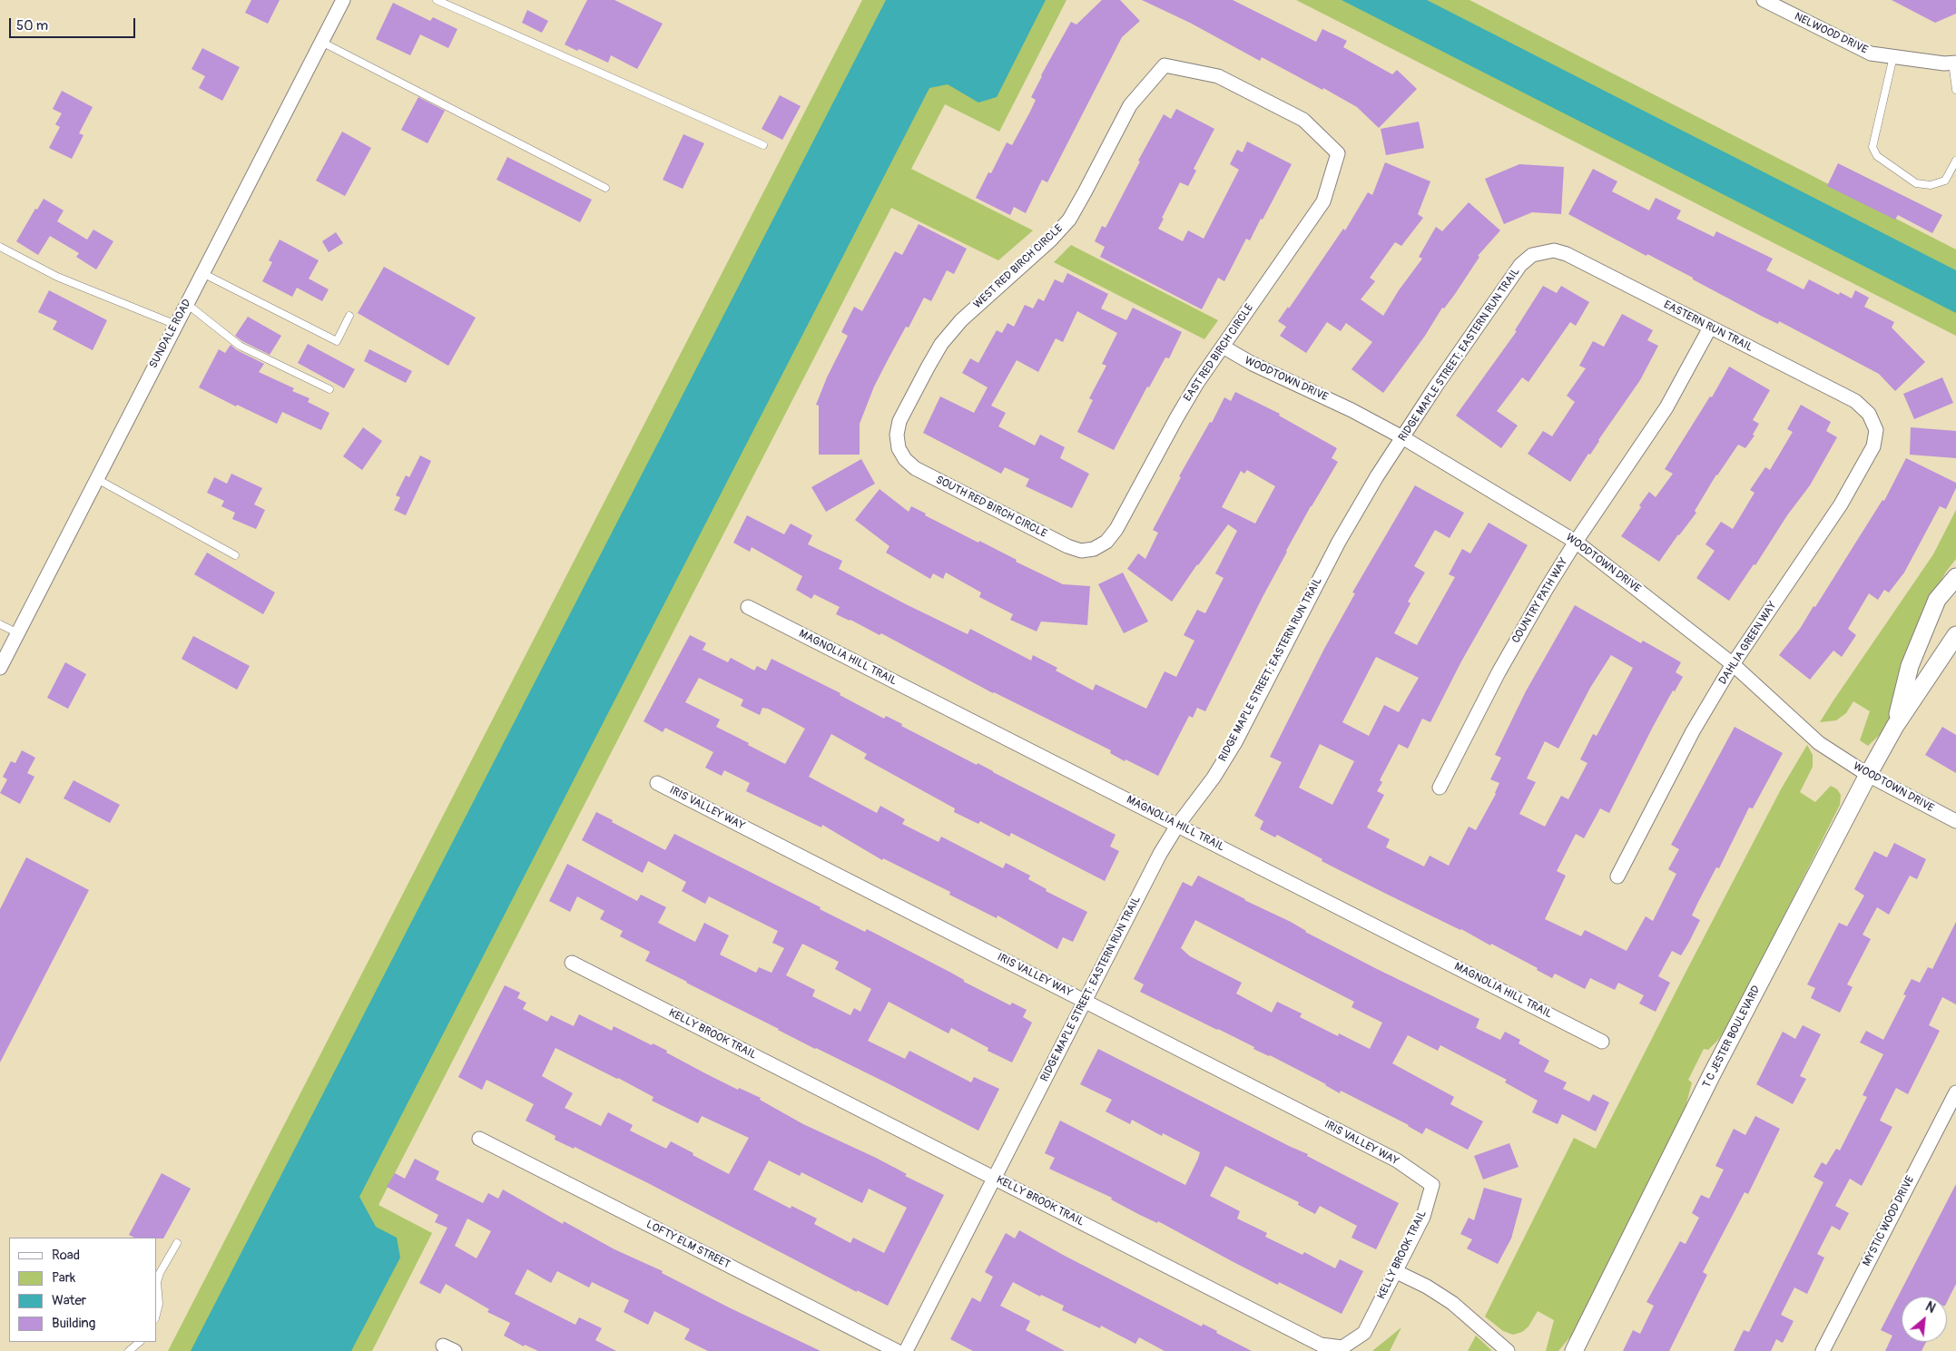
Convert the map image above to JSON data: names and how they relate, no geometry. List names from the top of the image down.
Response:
{
  "streets": {
    "street": [
      "NELWOOD DRIVE",
      "WEST RED BIRCH CIRCLE",
      "EASTERN RUN TRAIL",
      "SUNDALE ROAD",
      "EAST RED BIRCH CIRCLE",
      "RIDGE MAPLE STREET; EASTERN RUN TRAIL",
      "WOODTOWN DRIVE",
      "SOUTH RED BIRCH CIRCLE",
      "COUNTRY PATH WAY",
      "DAHLIA GREEN WAY",
      "MAGNOLIA HILL TRAIL",
      "IRIS VALLEY WAY",
      "KELLY BROOK TRAIL",
      "T C JESTER BOULEVARD",
      "MYSTIC WOOD DRIVE",
      "LOFTY ELM STREET"
    ]
  },
  "crossings": [
    ["WEST RED BIRCH CIRCLE", "EAST RED BIRCH CIRCLE"],
    ["WEST RED BIRCH CIRCLE", "SOUTH RED BIRCH CIRCLE"],
    ["EASTERN RUN TRAIL", "RIDGE MAPLE STREET; EASTERN RUN TRAIL"],
    ["EASTERN RUN TRAIL", "COUNTRY PATH WAY"],
    ["EASTERN RUN TRAIL", "DAHLIA GREEN WAY"],
    ["EAST RED BIRCH CIRCLE", "WOODTOWN DRIVE"],
    ["EAST RED BIRCH CIRCLE", "SOUTH RED BIRCH CIRCLE"],
    ["RIDGE MAPLE STREET; EASTERN RUN TRAIL", "WOODTOWN DRIVE"],
    ["RIDGE MAPLE STREET; EASTERN RUN TRAIL", "MAGNOLIA HILL TRAIL"],
    ["RIDGE MAPLE STREET; EASTERN RUN TRAIL", "IRIS VALLEY WAY"],
    ["RIDGE MAPLE STREET; EASTERN RUN TRAIL", "KELLY BROOK TRAIL"],
    ["WOODTOWN DRIVE", "COUNTRY PATH WAY"],
    ["WOODTOWN DRIVE", "DAHLIA GREEN WAY"],
    ["WOODTOWN DRIVE", "T C JESTER BOULEVARD"],
    ["IRIS VALLEY WAY", "KELLY BROOK TRAIL"]
  ],
  "legend": [
    "Road",
    "Park",
    "Water",
    "Building"
  ],
  "scale_bar": "50 m",
  "north": "top right"
}
